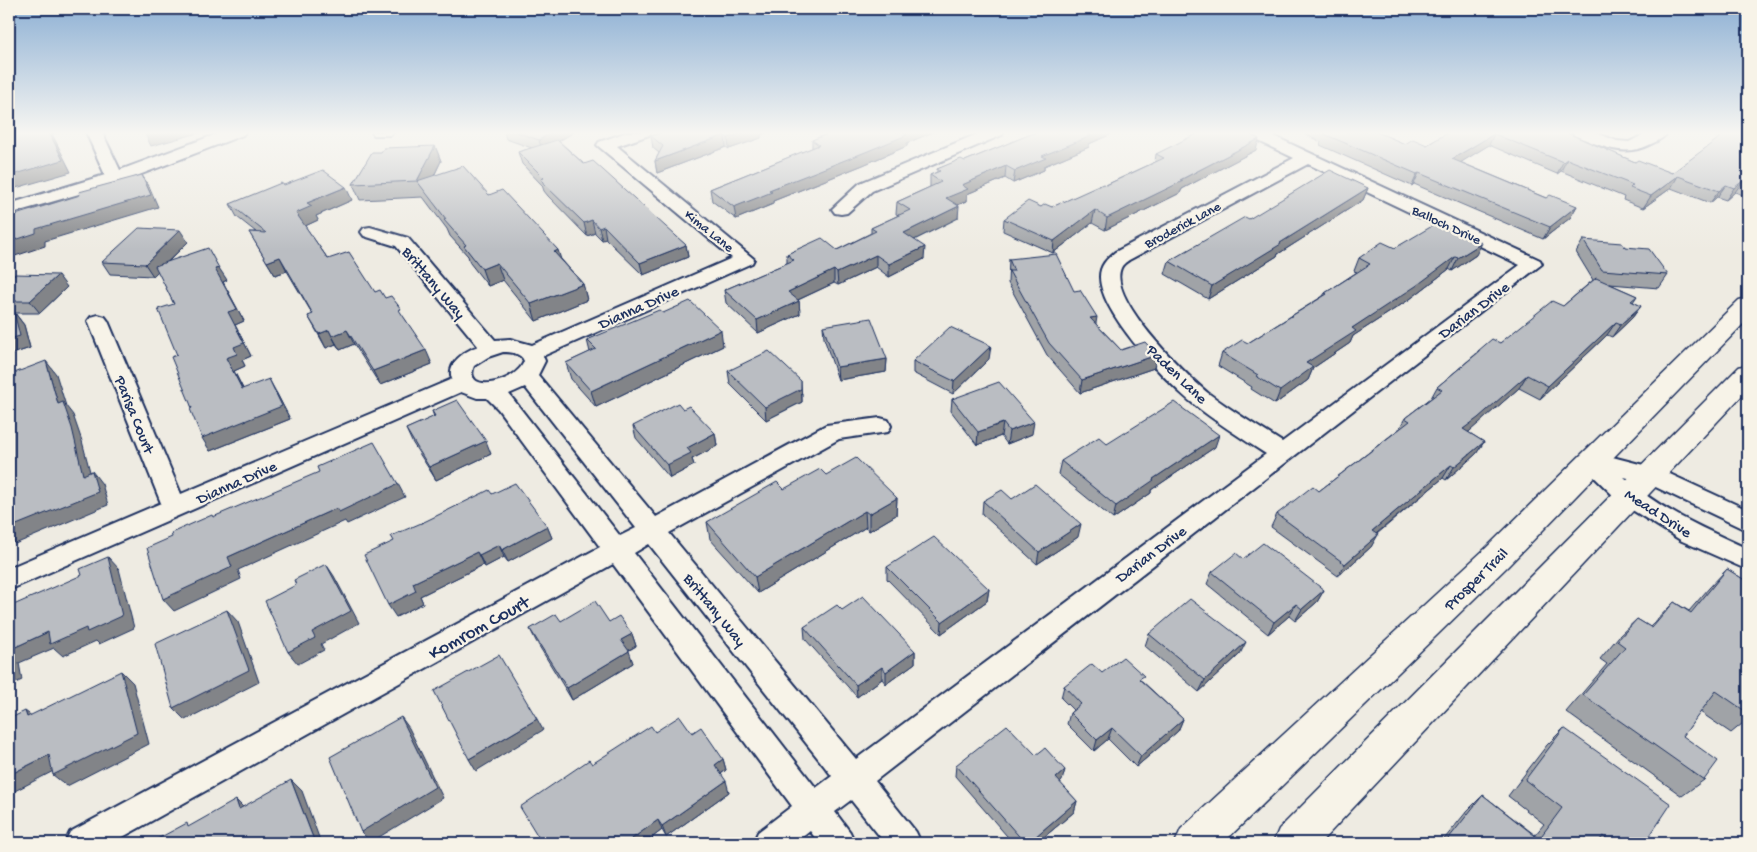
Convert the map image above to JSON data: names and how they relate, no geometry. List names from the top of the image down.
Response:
{
  "streets": {
    "main road": ["Prosper Trail"],
    "street": [
      "Broderick Lane",
      "Balloch Drive",
      "Kima Lane",
      "Brittany Way",
      "Dianna Drive",
      "Darian Drive",
      "Paden Lane",
      "Parisa Court",
      "Mead Drive",
      "Komrom Court"
    ]
  },
  "crossings": [
    ["Broderick Lane", "Paden Lane"],
    ["Balloch Drive", "Darian Drive"],
    ["Kima Lane", "Dianna Drive"],
    ["Brittany Way", "Dianna Drive"],
    ["Brittany Way", "Darian Drive"],
    ["Brittany Way", "Komrom Court"],
    ["Dianna Drive", "Parisa Court"],
    ["Darian Drive", "Paden Lane"],
    ["Mead Drive", "Prosper Trail"]
  ]
}
